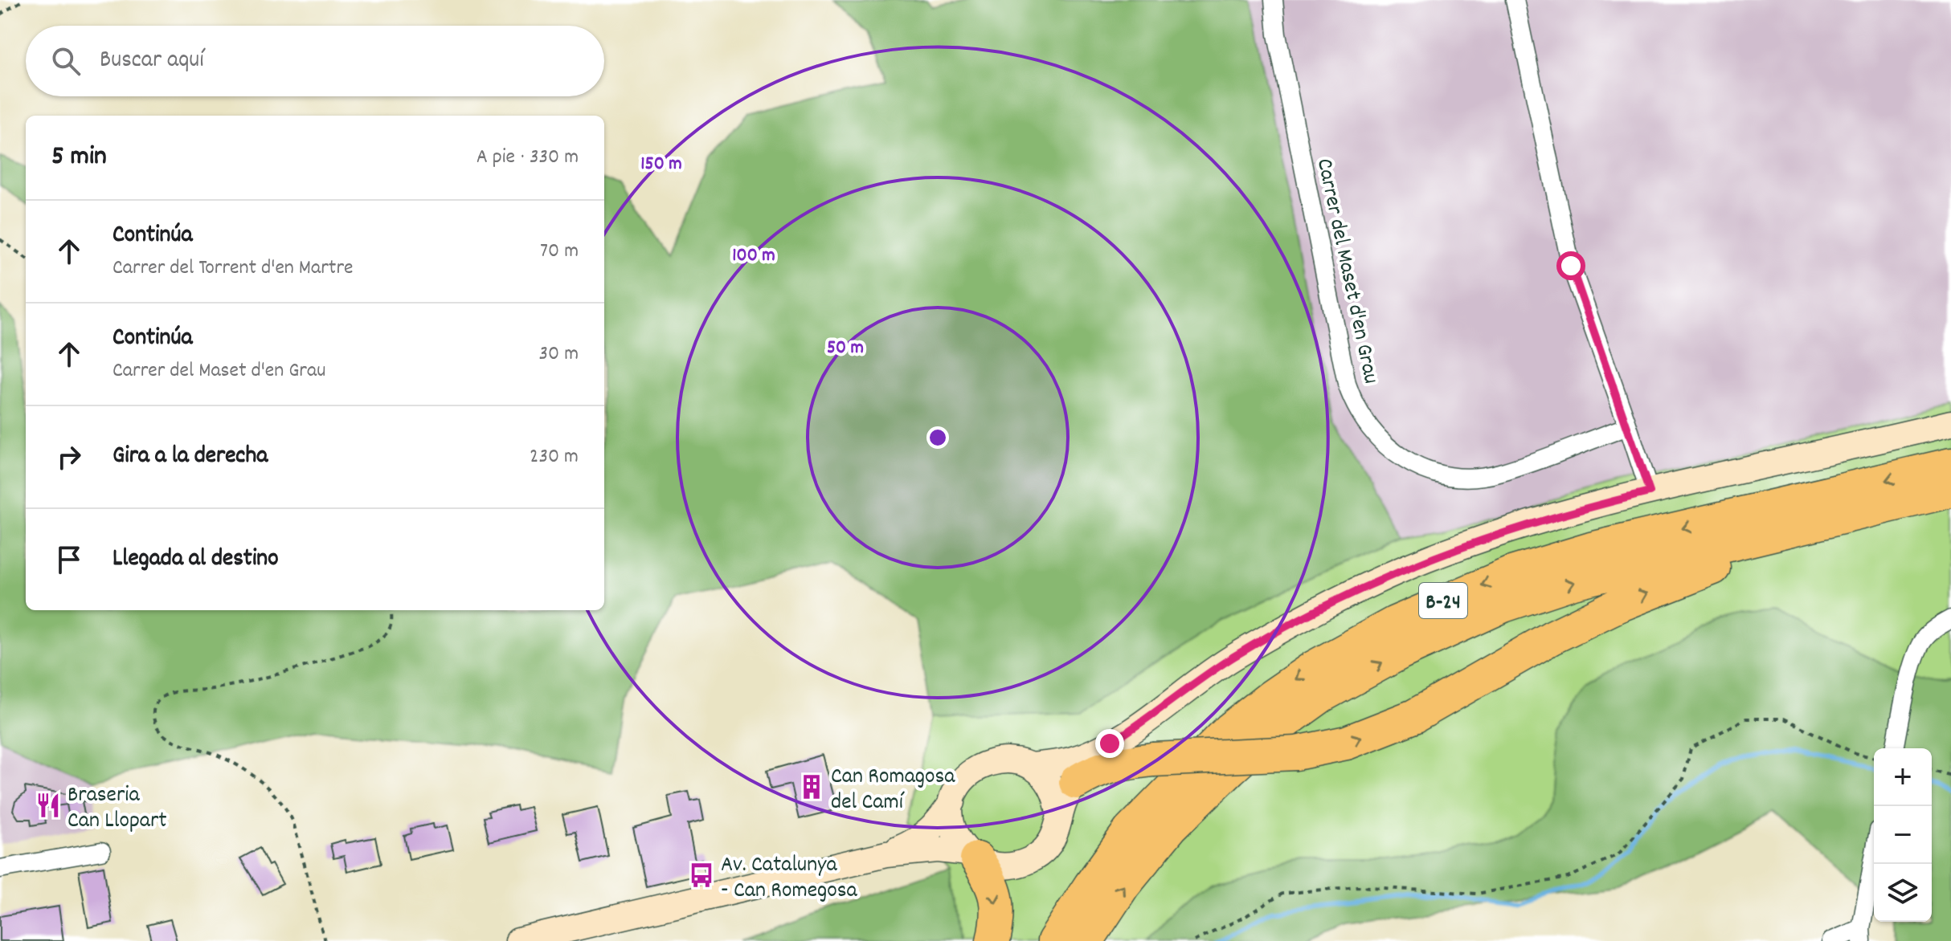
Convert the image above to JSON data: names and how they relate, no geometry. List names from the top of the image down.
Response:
{
  "streets": {
    "highway": ["B-24"],
    "street": ["Carrer del Maset d'en Grau"]
  },
  "places": {
    "building": ["Can Romagosa del Camí"],
    "restaurant": ["Braseria Can Llopart"],
    "bus stop": ["Av. Catalunya - Can Romegosa"]
  },
  "page": {
    "search": "Buscar aquí",
    "heading": ["5 min", "A pie · 330 m"],
    "list": [
      ["Continúa", "Carrer del Torrent d'en Martre", "70 m"],
      ["Continúa", "Carrer del Maset d'en Grau", "30 m"],
      ["Gira a la derecha", "230 m"],
      "Llegada al destino"
    ],
    "map_buttons": ["+", "−"]
  },
  "rings": ["150 m", "100 m", "50 m"]
}
